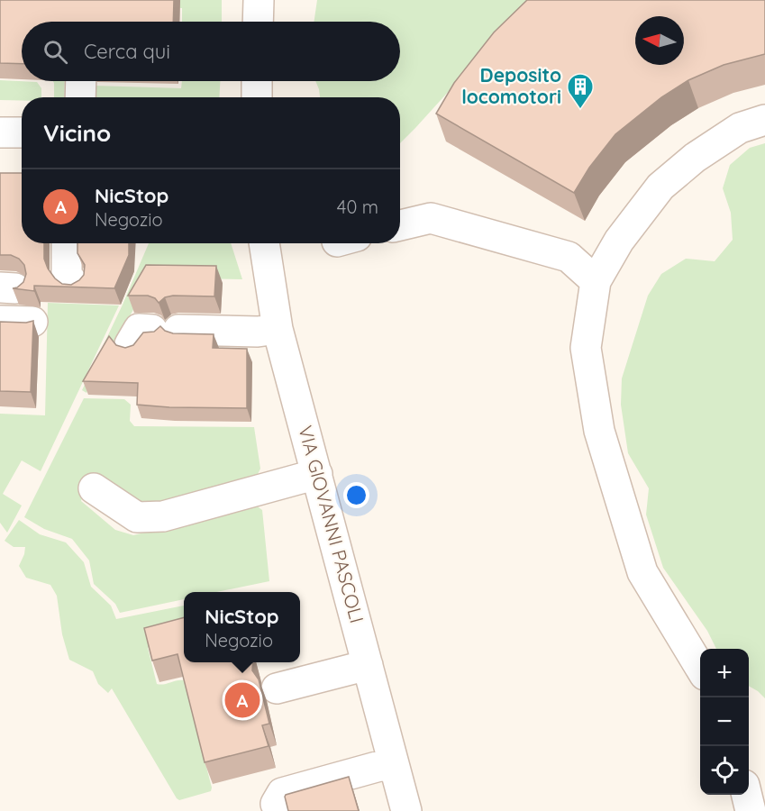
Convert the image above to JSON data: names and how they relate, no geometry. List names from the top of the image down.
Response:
{
  "streets": {
    "street": ["VIA GIOVANNI PASCOLI"]
  },
  "places": {
    "building": ["Deposito locomotori"]
  },
  "north": "left",
  "page": {
    "search": "Cerca qui",
    "heading": "Vicino",
    "list": [
      {
        "mark": "A",
        "name": "NicStop",
        "note": "Negozio",
        "value": "40 m"
      }
    ],
    "popup": ["NicStop", "Negozio"],
    "map_buttons": ["+", "−"],
    "pins": "A"
  }
}
